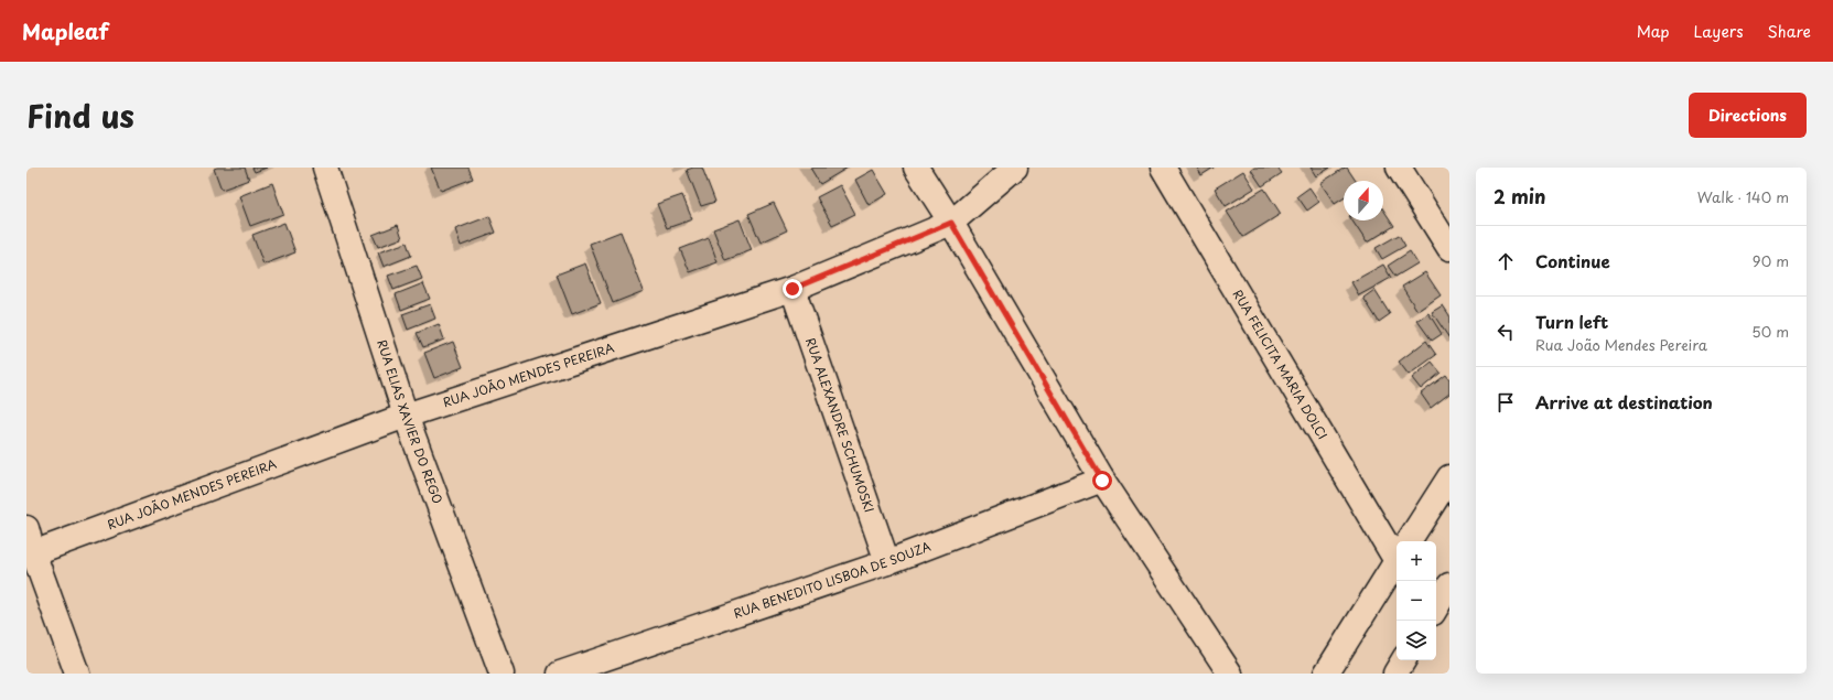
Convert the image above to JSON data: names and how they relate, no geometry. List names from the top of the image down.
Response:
{
  "streets": {
    "street": [
      "RUA FELICITA MARIA DOLCI",
      "RUA JOÃO MENDES PEREIRA",
      "RUA ELIAS XAVIER DO REGO",
      "RUA ALEXANDRE SCHUMOSKI",
      "RUA BENEDITO LISBOA DE SOUZA"
    ]
  },
  "crossings": [
    ["RUA JOÃO MENDES PEREIRA", "RUA ELIAS XAVIER DO REGO"],
    ["RUA JOÃO MENDES PEREIRA", "RUA ALEXANDRE SCHUMOSKI"],
    ["RUA ALEXANDRE SCHUMOSKI", "RUA BENEDITO LISBOA DE SOUZA"]
  ],
  "north": "top",
  "page": {
    "header": "Mapleaf",
    "nav": ["Map", "Layers", "Share"],
    "title": "Find us",
    "buttons": "Directions",
    "heading": ["2 min", "Walk · 140 m"],
    "list": [
      ["Continue", "90 m"],
      ["Turn left", "Rua João Mendes Pereira", "50 m"],
      "Arrive at destination"
    ],
    "map_buttons": ["+", "−"]
  }
}
